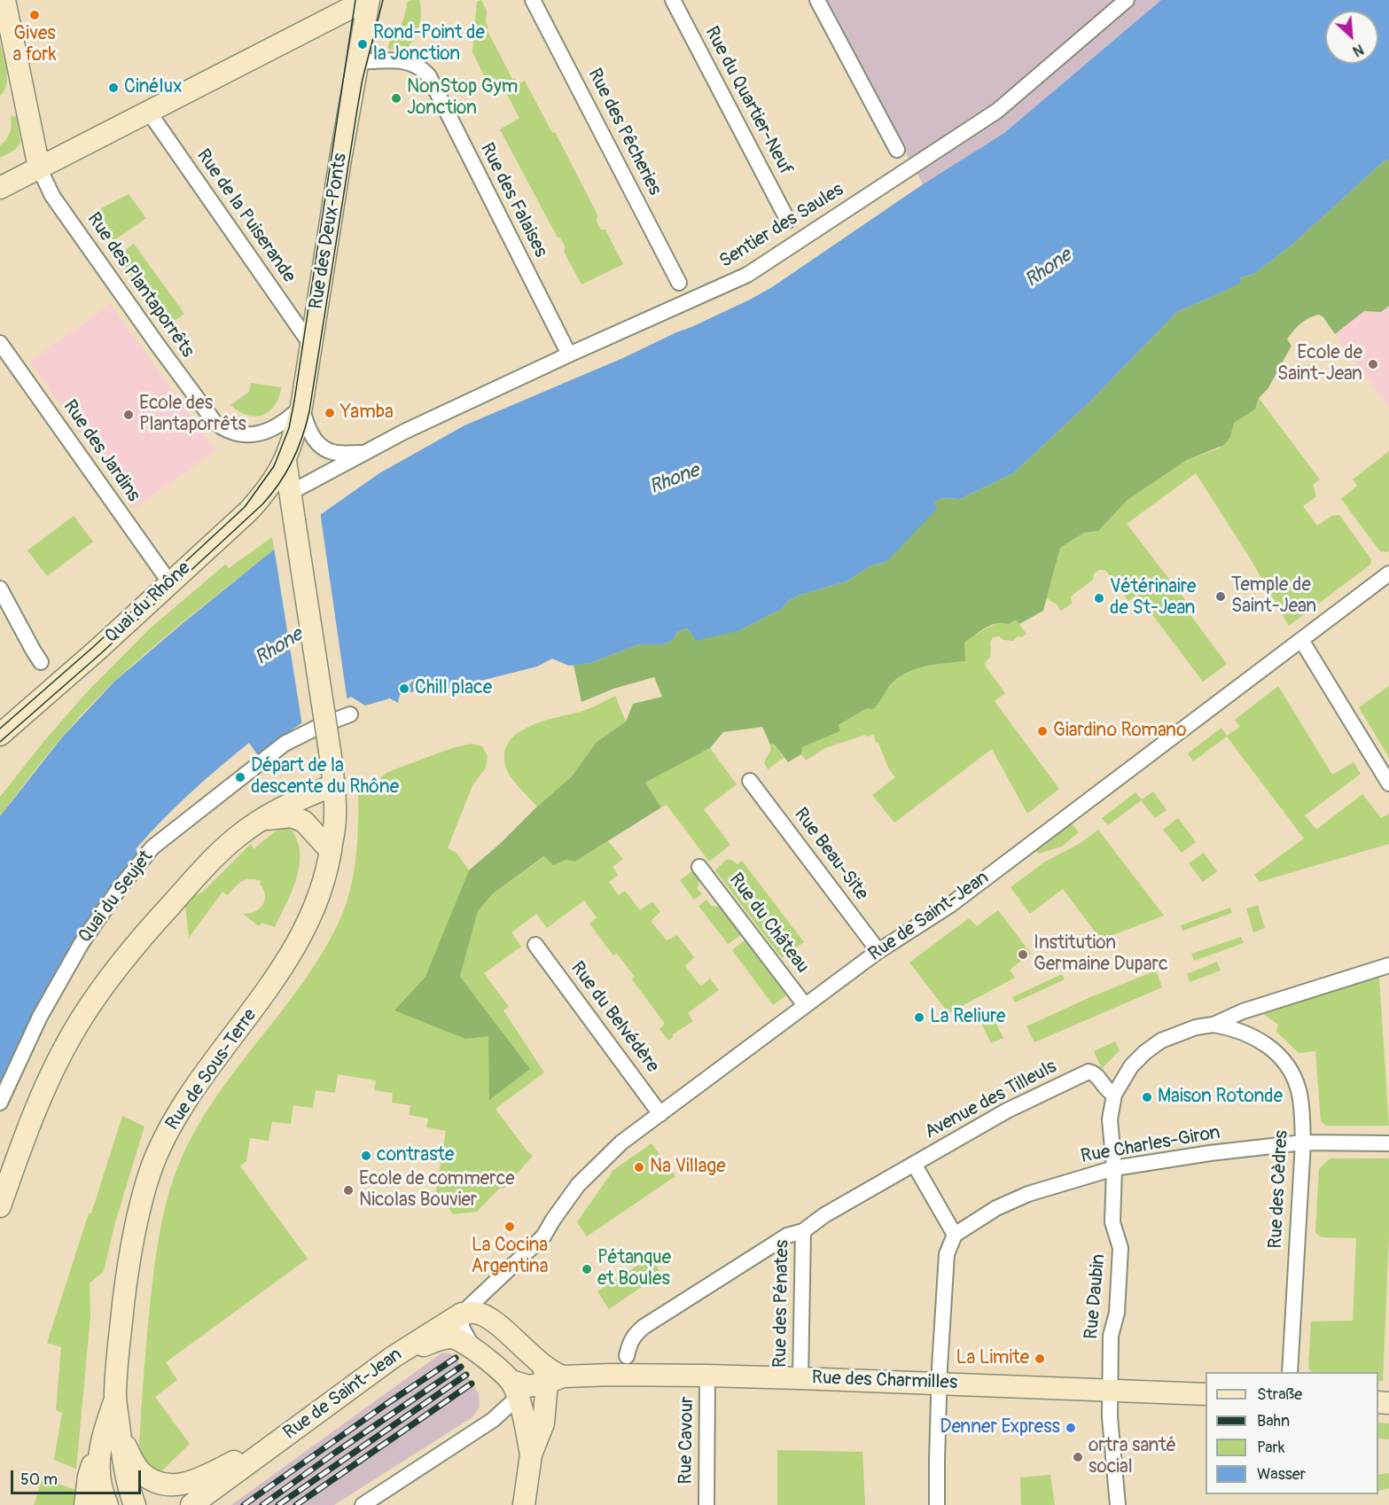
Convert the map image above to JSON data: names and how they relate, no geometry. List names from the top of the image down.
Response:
{
  "streets": {
    "main road": [
      "Rue des Deux-Ponts",
      "Quai du Rhône",
      "Rue de Saint-Jean",
      "Rue de Sous-Terre",
      "Rue des Charmilles"
    ],
    "street": [
      "Rue du Quartier-Neuf",
      "Rue des Pêcheries",
      "Rue des Falaises",
      "Rue de la Puiserande",
      "Sentier des Saules",
      "Rue des Plantaporrêts",
      "Rue des Jardins",
      "Rue Beau-Site",
      "Quai du Seujet",
      "Rue du Château",
      "Rue du Belvédère",
      "Avenue des Tilleuls",
      "Rue Charles-Giron",
      "Rue des Cèdres",
      "Rue Daubin",
      "Rue des Pénates",
      "Rue Cavour"
    ]
  },
  "crossings": [
    ["Rue des Falaises", "Sentier des Saules"],
    ["Rue des Falaises", "Rue des Deux-Ponts"],
    ["Rue de la Puiserande", "Rue des Deux-Ponts"],
    ["Sentier des Saules", "Rue des Deux-Ponts"],
    ["Sentier des Saules", "Rue des Plantaporrêts"],
    ["Sentier des Saules", "Rue de Sous-Terre"],
    ["Rue des Deux-Ponts", "Rue des Plantaporrêts"],
    ["Rue des Deux-Ponts", "Quai du Rhône"],
    ["Rue des Deux-Ponts", "Rue de Sous-Terre"],
    ["Rue des Jardins", "Quai du Rhône"],
    ["Quai du Rhône", "Rue de Sous-Terre"],
    ["Rue Beau-Site", "Rue de Saint-Jean"],
    ["Rue de Saint-Jean", "Rue du Château"],
    ["Rue de Saint-Jean", "Rue du Belvédère"],
    ["Avenue des Tilleuls", "Rue Daubin"],
    ["Avenue des Tilleuls", "Rue des Pénates"],
    ["Rue Charles-Giron", "Rue des Cèdres"],
    ["Rue Charles-Giron", "Rue Daubin"],
    ["Rue Daubin", "Rue des Charmilles"],
    ["Rue des Pénates", "Rue des Charmilles"],
    ["Rue des Charmilles", "Rue Cavour"]
  ],
  "water": ["Rhone"],
  "places": [
    "Gives a fork",
    "Rond-Point de la Jonction",
    "Cinélux",
    "NonStop Gym Jonction",
    "Ecole de Saint-Jean",
    "Yamba",
    "Ecole des Plantaporrêts",
    "Temple de Saint-Jean",
    "Vétérinaire de St-Jean",
    "Chill place",
    "Giardino Romano",
    "Départ de la descente du Rhône",
    "Institution Germaine Duparc",
    "La Reliure",
    "Maison Rotonde",
    "contraste",
    "Na Village",
    "Ecole de commerce Nicolas Bouvier",
    "La Cocina Argentina",
    "Pétanque et Boules",
    "La Limite",
    "Denner Express",
    "ortra santé social"
  ],
  "legend": [
    "Straße",
    "Bahn",
    "Park",
    "Wasser"
  ],
  "scale_bar": "50 m",
  "north": "bottom right"
}
